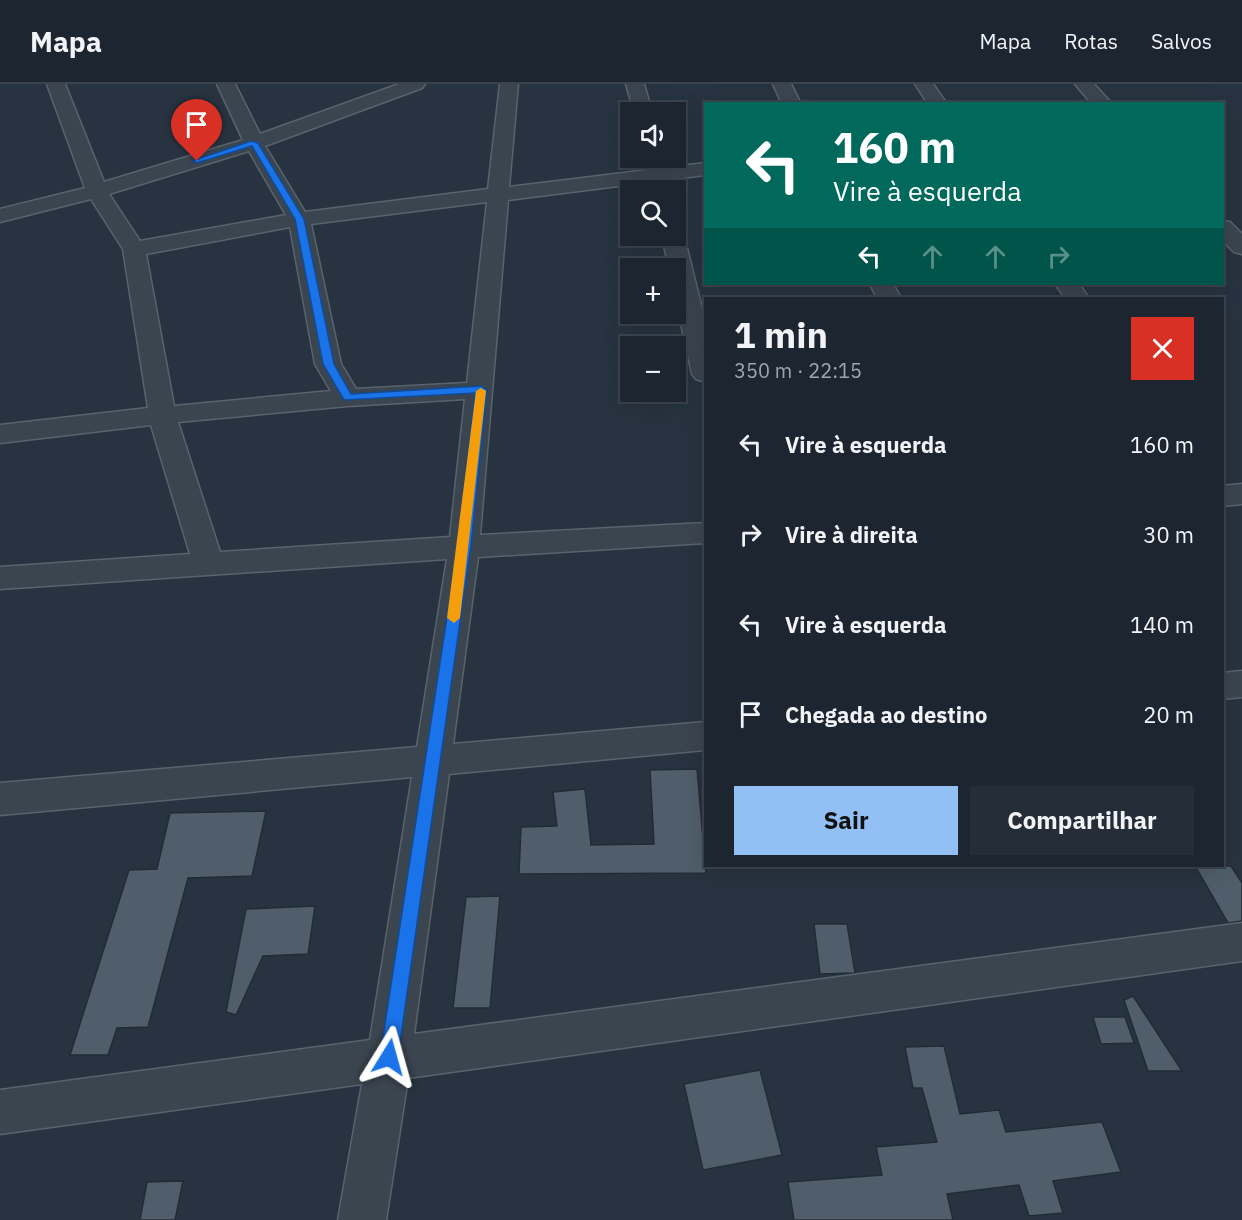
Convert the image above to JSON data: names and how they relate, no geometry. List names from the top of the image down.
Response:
{
  "page": {
    "header": "Mapa",
    "nav": ["Mapa", "Rotas", "Salvos"],
    "map_buttons": ["+", "−"],
    "turn": ["160 m", "Vire à esquerda"],
    "heading": ["1 min", "350 m · 22:15"],
    "list": [
      {
        "name": "Vire à esquerda",
        "value": "160 m"
      },
      {
        "name": "Vire à direita",
        "value": "30 m"
      },
      {
        "name": "Vire à esquerda",
        "value": "140 m"
      },
      {
        "name": "Chegada ao destino",
        "value": "20 m"
      }
    ],
    "buttons": ["Sair", "Compartilhar"]
  }
}
